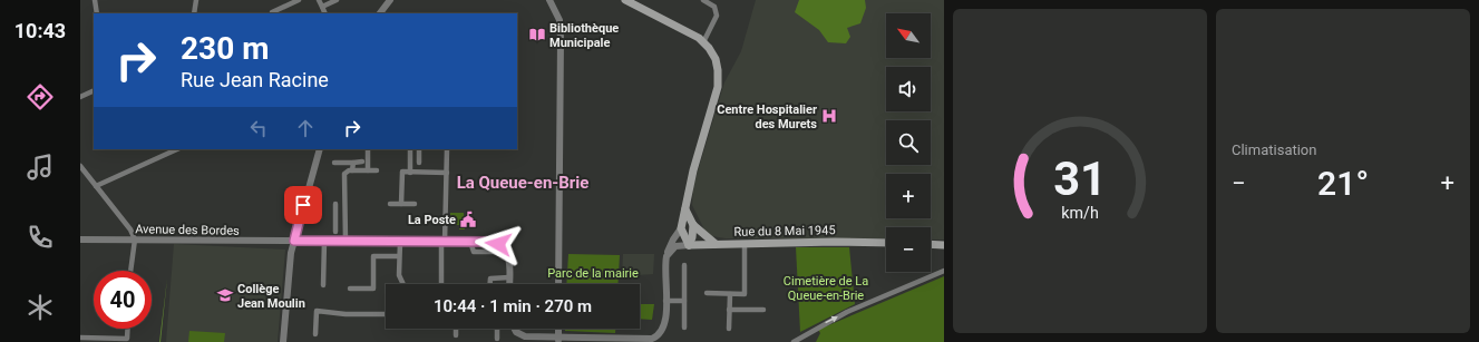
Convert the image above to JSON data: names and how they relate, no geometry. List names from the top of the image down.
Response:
{
  "streets": {
    "main road": ["Rue du 8 Mai 1945"],
    "street": ["Avenue des Bordes"]
  },
  "districts": ["La Queue-en-Brie"],
  "parks": ["Parc de la mairie", "Cimetière de La Queue-en-Brie"],
  "places": {
    "library": ["Bibliothèque Municipale"],
    "hospital": ["Centre Hospitalier des Murets"],
    "public building": ["La Poste"],
    "school or university": ["Collège Jean Moulin"]
  },
  "north": "top left",
  "page": {
    "tabs": "10:43",
    "tile": "Climatisation",
    "map_buttons": ["+", "−"],
    "turn": ["230 m", "Rue Jean Racine"],
    "heat": ["−", "21°", "+"],
    "limit": "40",
    "trip": "10:44 · 1 min · 270 m",
    "gauge": ["31", "km/h"]
  }
}
